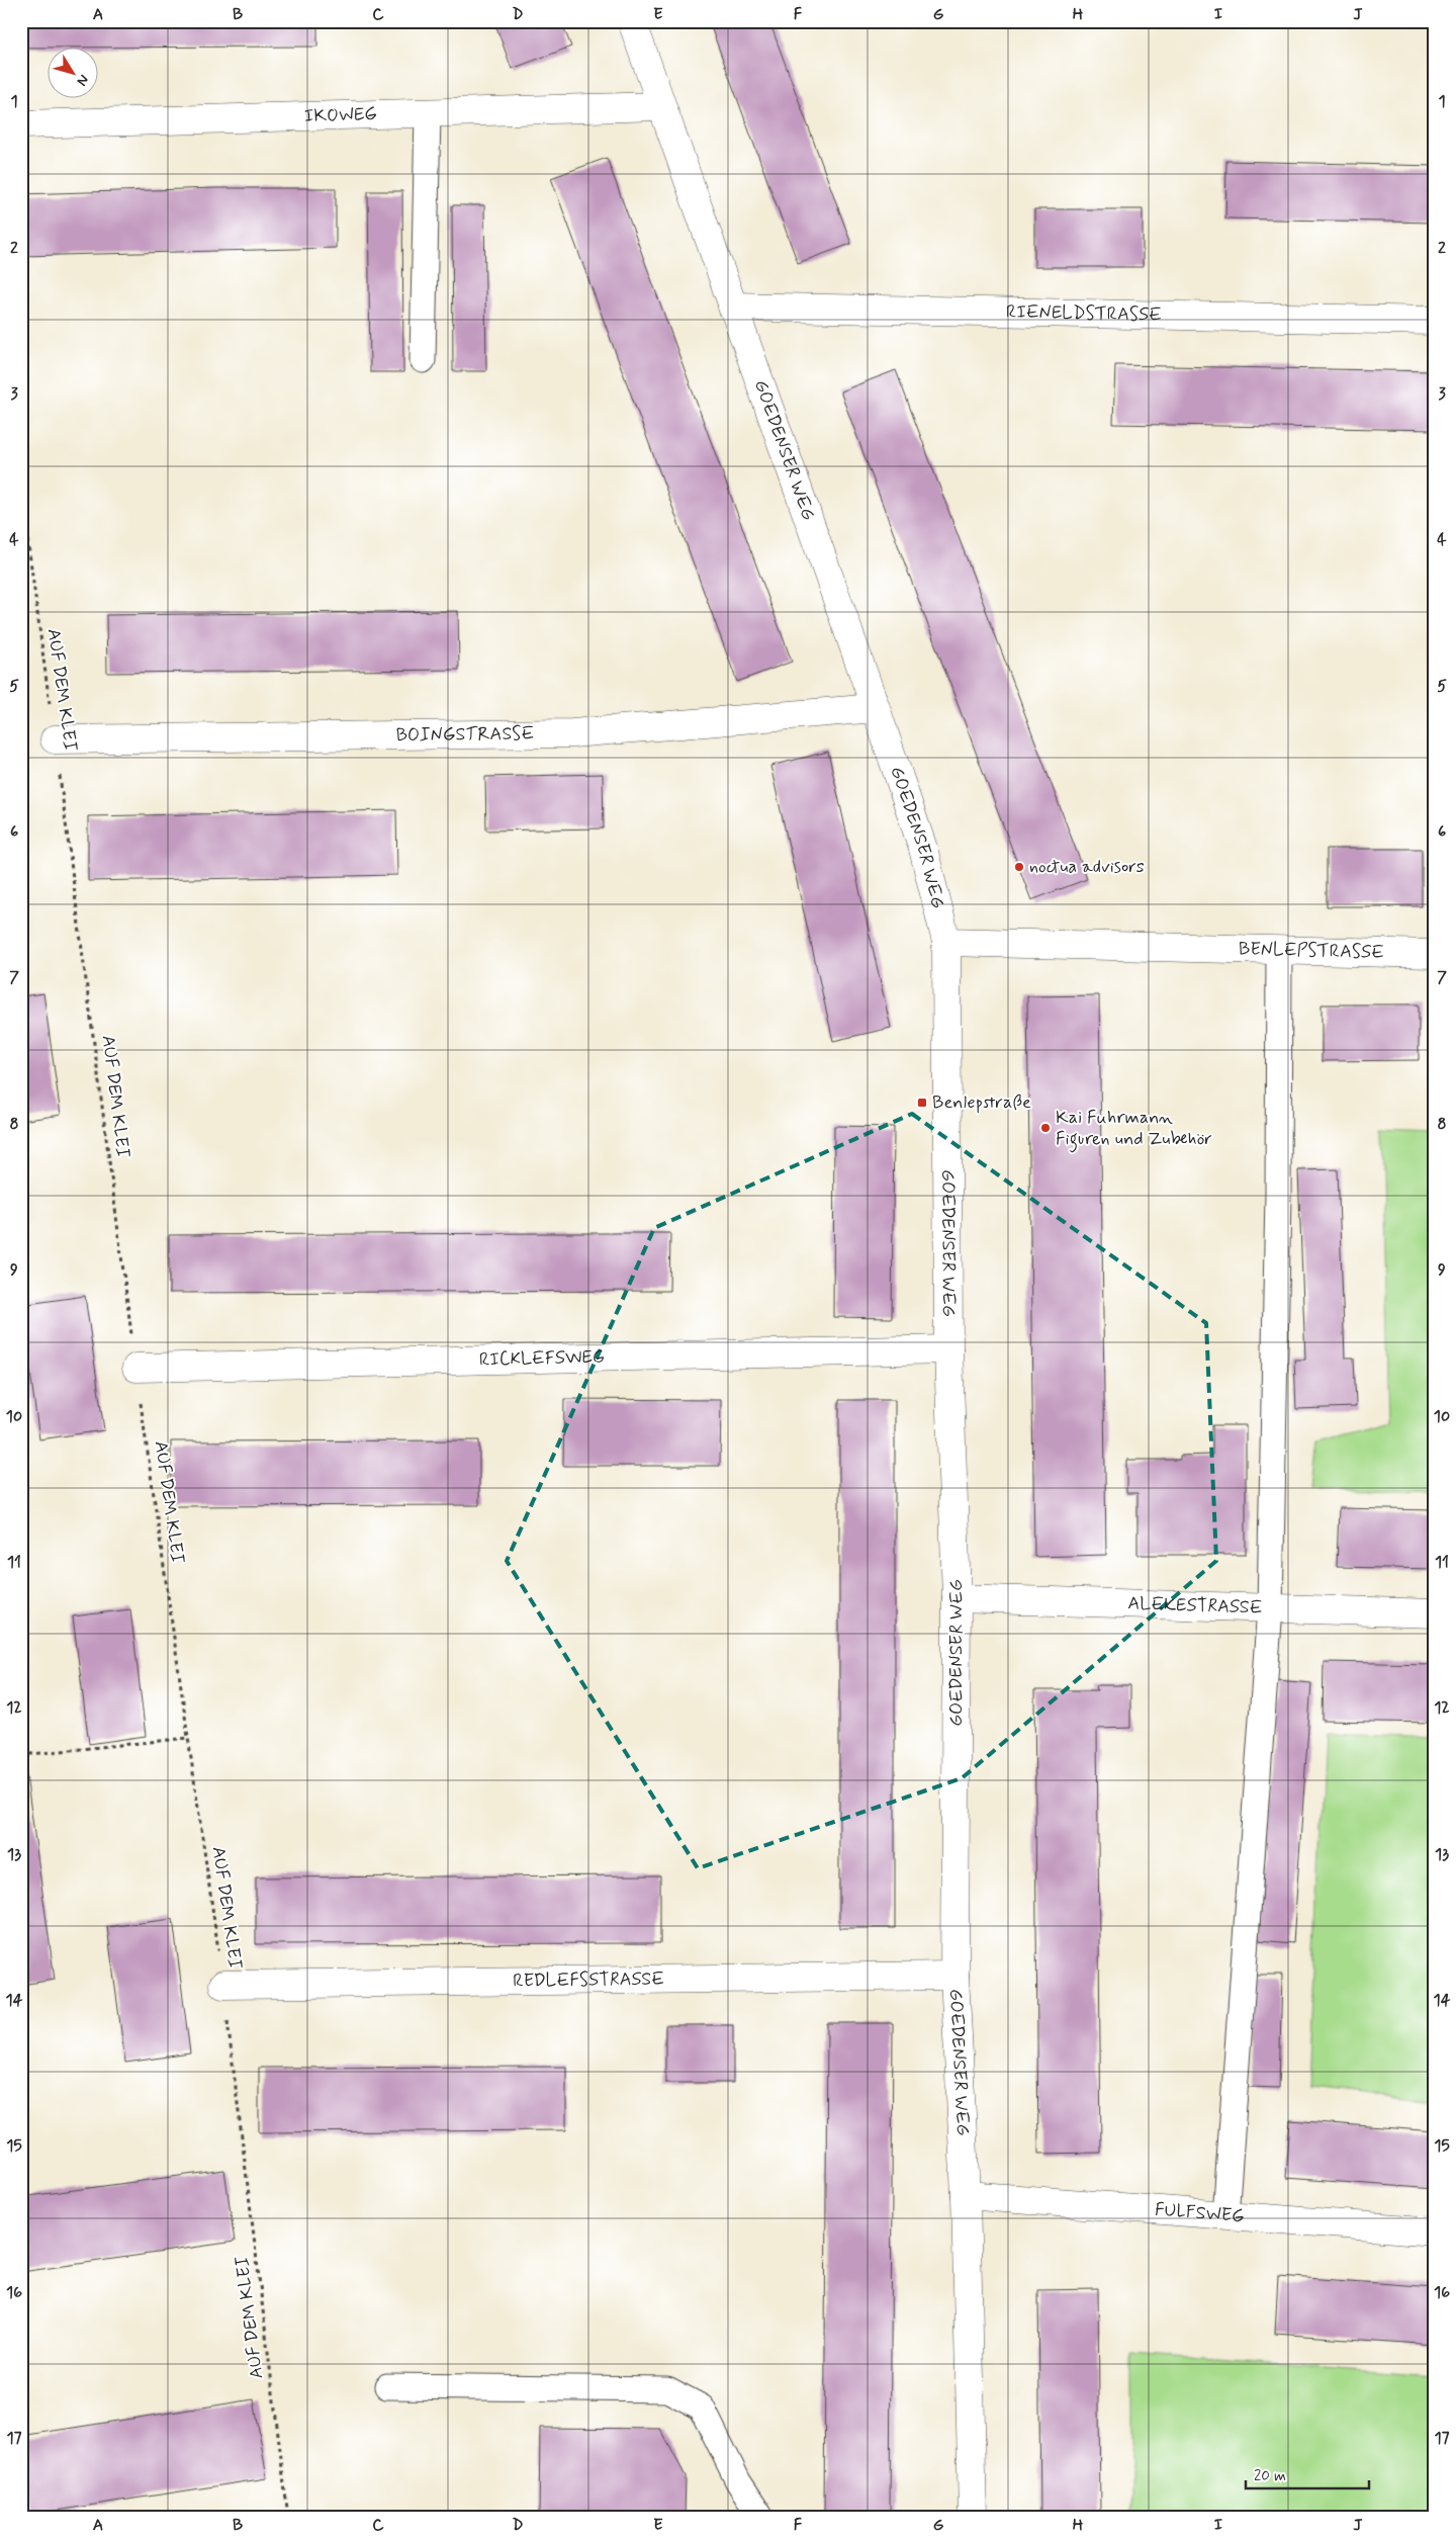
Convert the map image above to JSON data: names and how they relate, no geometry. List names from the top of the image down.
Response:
{
  "streets": {
    "street": [
      "IKOWEG",
      "RIENELDSTRASSE",
      "GOEDENSER WEG",
      "BOINGSTRASSE",
      "BENLEPSTRASSE",
      "RICKLEFSWEG",
      "ALEKESTRASSE",
      "REDLEFSSTRASSE",
      "FULFSWEG"
    ],
    "path": ["AUF DEM KLEI"]
  },
  "crossings": [
    ["IKOWEG", "GOEDENSER WEG"],
    ["RIENELDSTRASSE", "GOEDENSER WEG"],
    ["GOEDENSER WEG", "BOINGSTRASSE"],
    ["GOEDENSER WEG", "BENLEPSTRASSE"],
    ["GOEDENSER WEG", "RICKLEFSWEG"],
    ["GOEDENSER WEG", "ALEKESTRASSE"],
    ["GOEDENSER WEG", "REDLEFSSTRASSE"],
    ["GOEDENSER WEG", "FULFSWEG"],
    ["AUF DEM KLEI", "BOINGSTRASSE"],
    ["AUF DEM KLEI", "RICKLEFSWEG"],
    ["AUF DEM KLEI", "REDLEFSSTRASSE"]
  ],
  "places": {
    "other": ["noctua advisors", "Kai Fuhrmann Figuren und Zubehör"],
    "transit": ["Benlepstraße"]
  },
  "scale_bar": "20 m",
  "north": "bottom right",
  "grid": {
    "columns": [
      "A",
      "B",
      "C",
      "D",
      "E",
      "F",
      "G",
      "H",
      "I",
      "J"
    ],
    "rows": [
      "1",
      "2",
      "3",
      "4",
      "5",
      "6",
      "7",
      "8",
      "9",
      "10",
      "11",
      "12",
      "13",
      "14",
      "15",
      "16",
      "17"
    ]
  }
}
